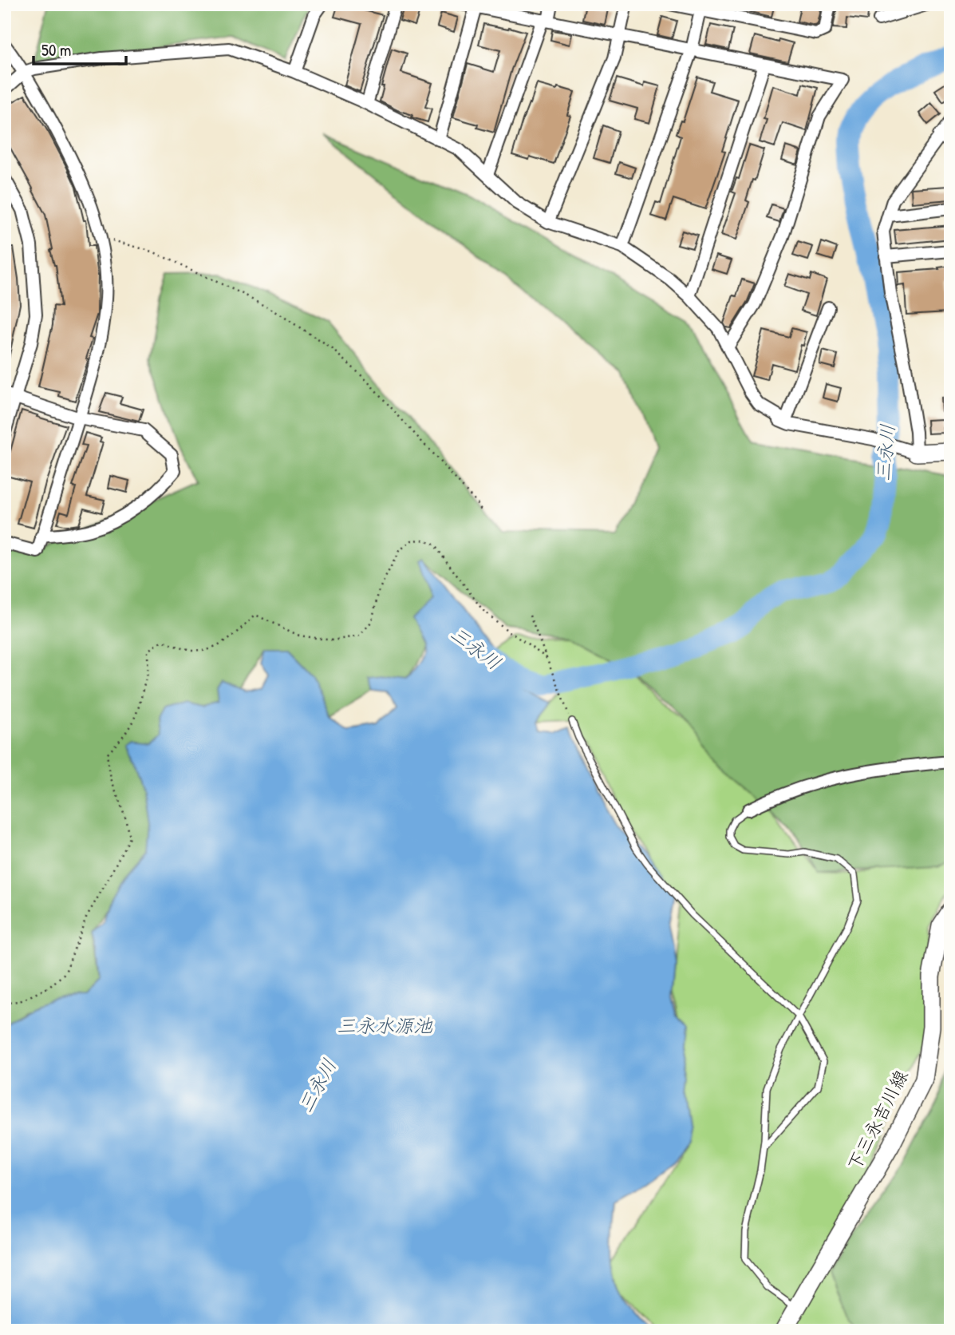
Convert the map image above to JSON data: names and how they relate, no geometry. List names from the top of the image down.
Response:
{
  "streets": {
    "main road": ["下三永吉川線"]
  },
  "water": ["三永川", "三永水源池"],
  "scale_bar": "50 m"
}
